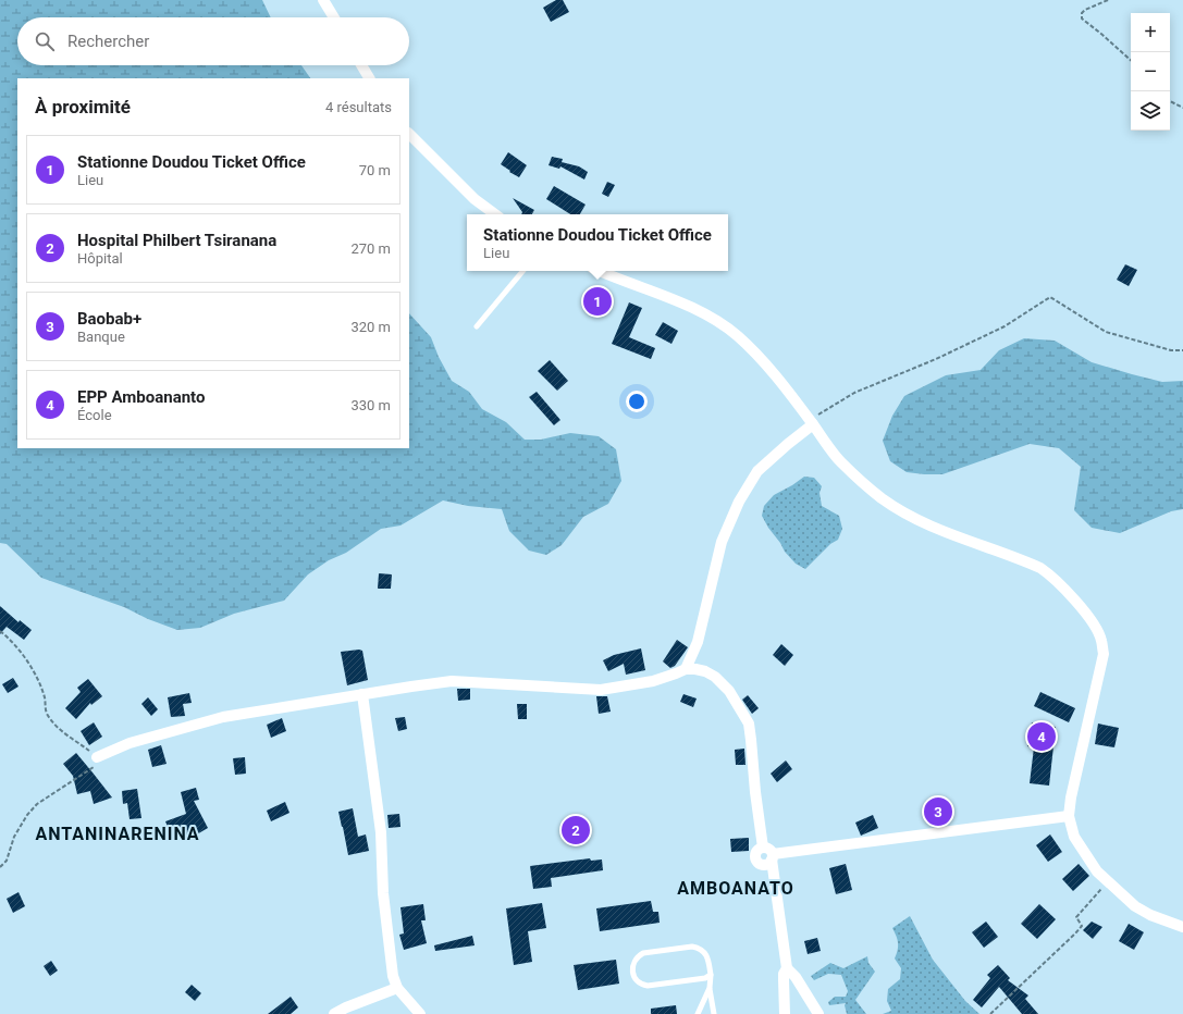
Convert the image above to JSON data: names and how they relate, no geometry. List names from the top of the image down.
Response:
{
  "districts": ["ANTANINARENINA", "AMBOANATO"],
  "page": {
    "map_buttons": ["+", "−"],
    "search": "Rechercher",
    "heading": ["À proximité", "4 résultats"],
    "list": [
      {
        "mark": "1",
        "name": "Stationne Doudou Ticket Office",
        "note": "Lieu",
        "value": "70 m"
      },
      {
        "mark": "2",
        "name": "Hospital Philbert Tsiranana",
        "note": "Hôpital",
        "value": "270 m"
      },
      {
        "mark": "3",
        "name": "Baobab+",
        "note": "Banque",
        "value": "320 m"
      },
      {
        "mark": "4",
        "name": "EPP Amboananto",
        "note": "École",
        "value": "330 m"
      }
    ],
    "popup": ["Stationne Doudou Ticket Office", "Lieu"],
    "pins": [
      "1",
      "4",
      "3",
      "2"
    ]
  }
}
